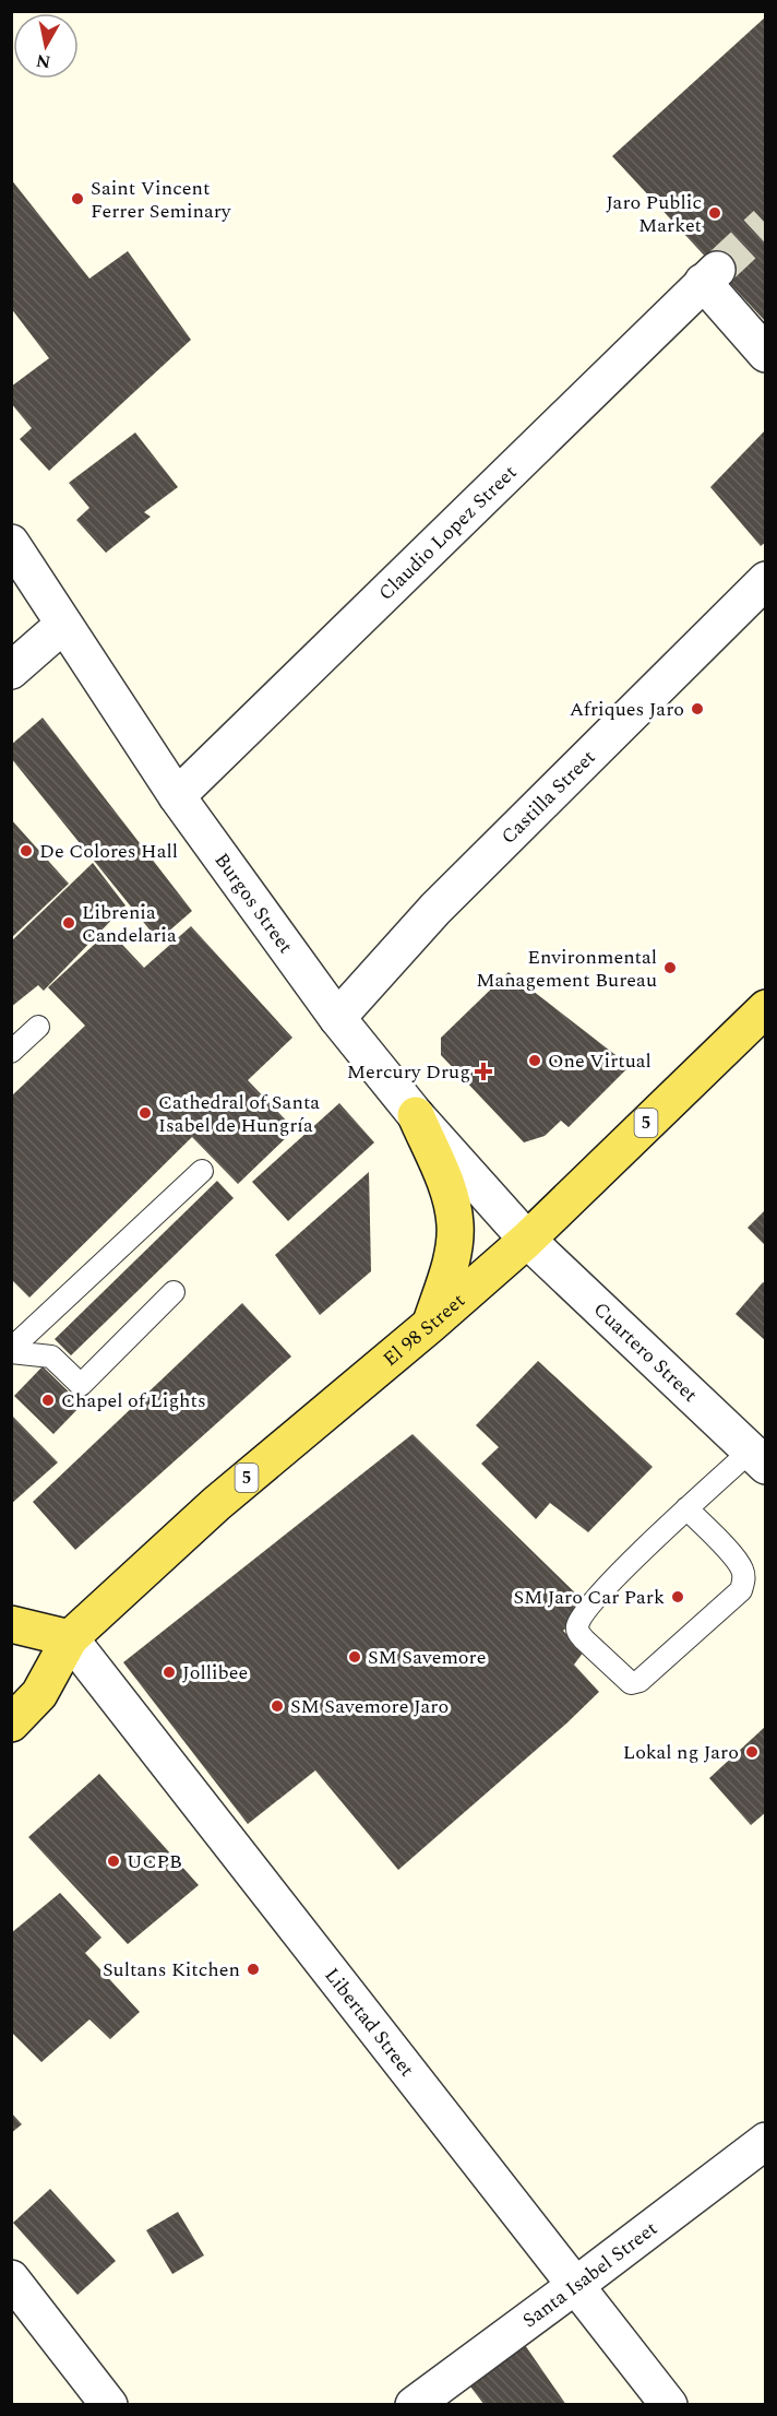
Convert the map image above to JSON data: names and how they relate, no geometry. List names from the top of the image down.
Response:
{
  "streets": {
    "main road": ["5", "El 98 Street"],
    "street": [
      "Claudio Lopez Street",
      "Castilla Street",
      "Burgos Street",
      "Cuartero Street",
      "Libertad Street",
      "Santa Isabel Street"
    ]
  },
  "crossings": [
    ["Claudio Lopez Street", "Burgos Street"],
    ["Castilla Street", "Burgos Street"],
    ["Burgos Street", "El 98 Street"],
    ["Burgos Street", "Cuartero Street"],
    ["5", "El 98 Street"],
    ["5", "Libertad Street"],
    ["El 98 Street", "Cuartero Street"],
    ["El 98 Street", "Libertad Street"],
    ["Libertad Street", "Santa Isabel Street"]
  ],
  "places": {
    "other": [
      "Saint Vincent Ferrer Seminary",
      "Jaro Public Market",
      "Afriques Jaro",
      "De Colores Hall",
      "Librenia Candelaria",
      "Environmental Management Bureau",
      "One Virtual",
      "Cathedral of Santa Isabel de Hungría",
      "Chapel of Lights",
      "SM Jaro Car Park",
      "SM Savemore",
      "Jollibee",
      "SM Savemore Jaro",
      "Lokal ng Jaro",
      "UCPB",
      "Sultans Kitchen"
    ],
    "health": ["Mercury Drug"]
  },
  "north": "bottom"
}
